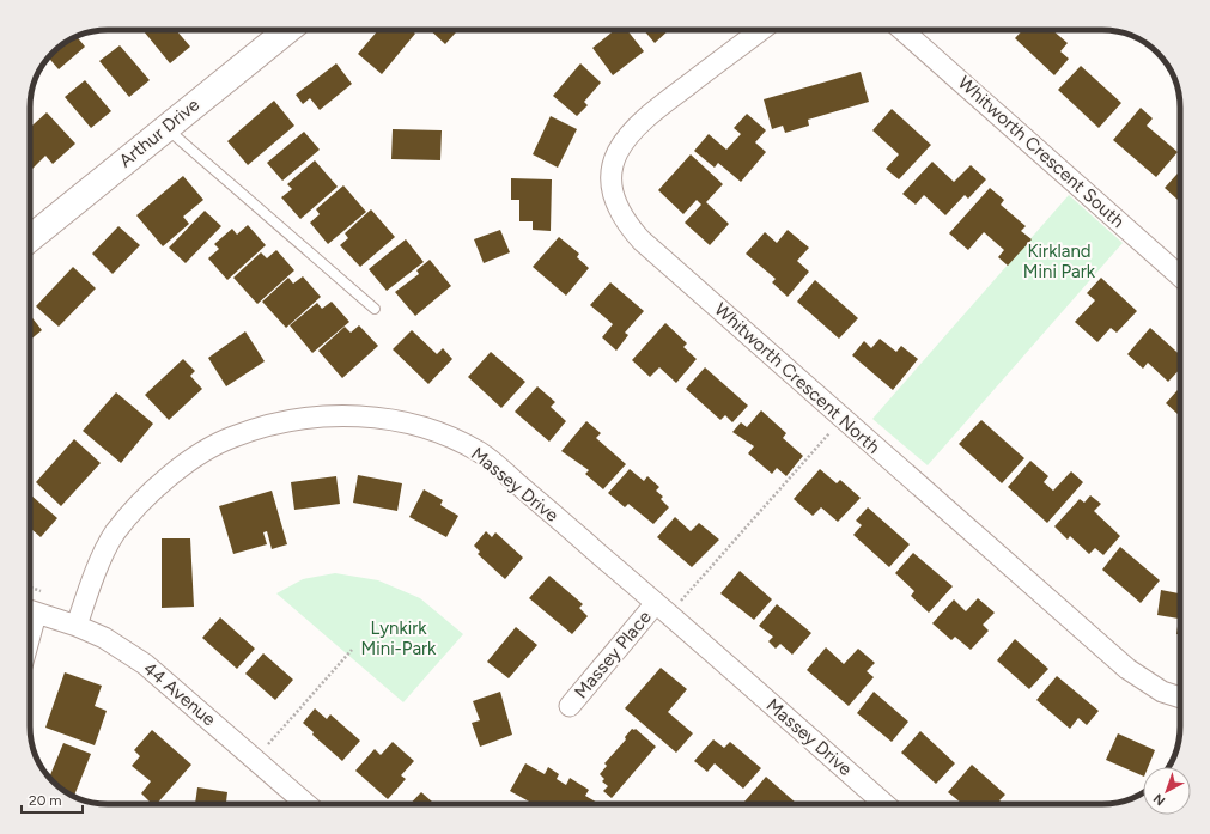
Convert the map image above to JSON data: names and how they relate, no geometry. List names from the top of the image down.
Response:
{
  "streets": {
    "main road": ["Arthur Drive"],
    "street": [
      "Whitworth Crescent South",
      "Whitworth Crescent North",
      "Massey Drive",
      "Massey Place",
      "44 Avenue"
    ]
  },
  "crossings": [
    ["Massey Drive", "Massey Place"],
    ["Massey Drive", "44 Avenue"]
  ],
  "parks": ["Kirkland Mini Park", "Lynkirk Mini-Park"],
  "scale_bar": "20 m",
  "north": "bottom left"
}
